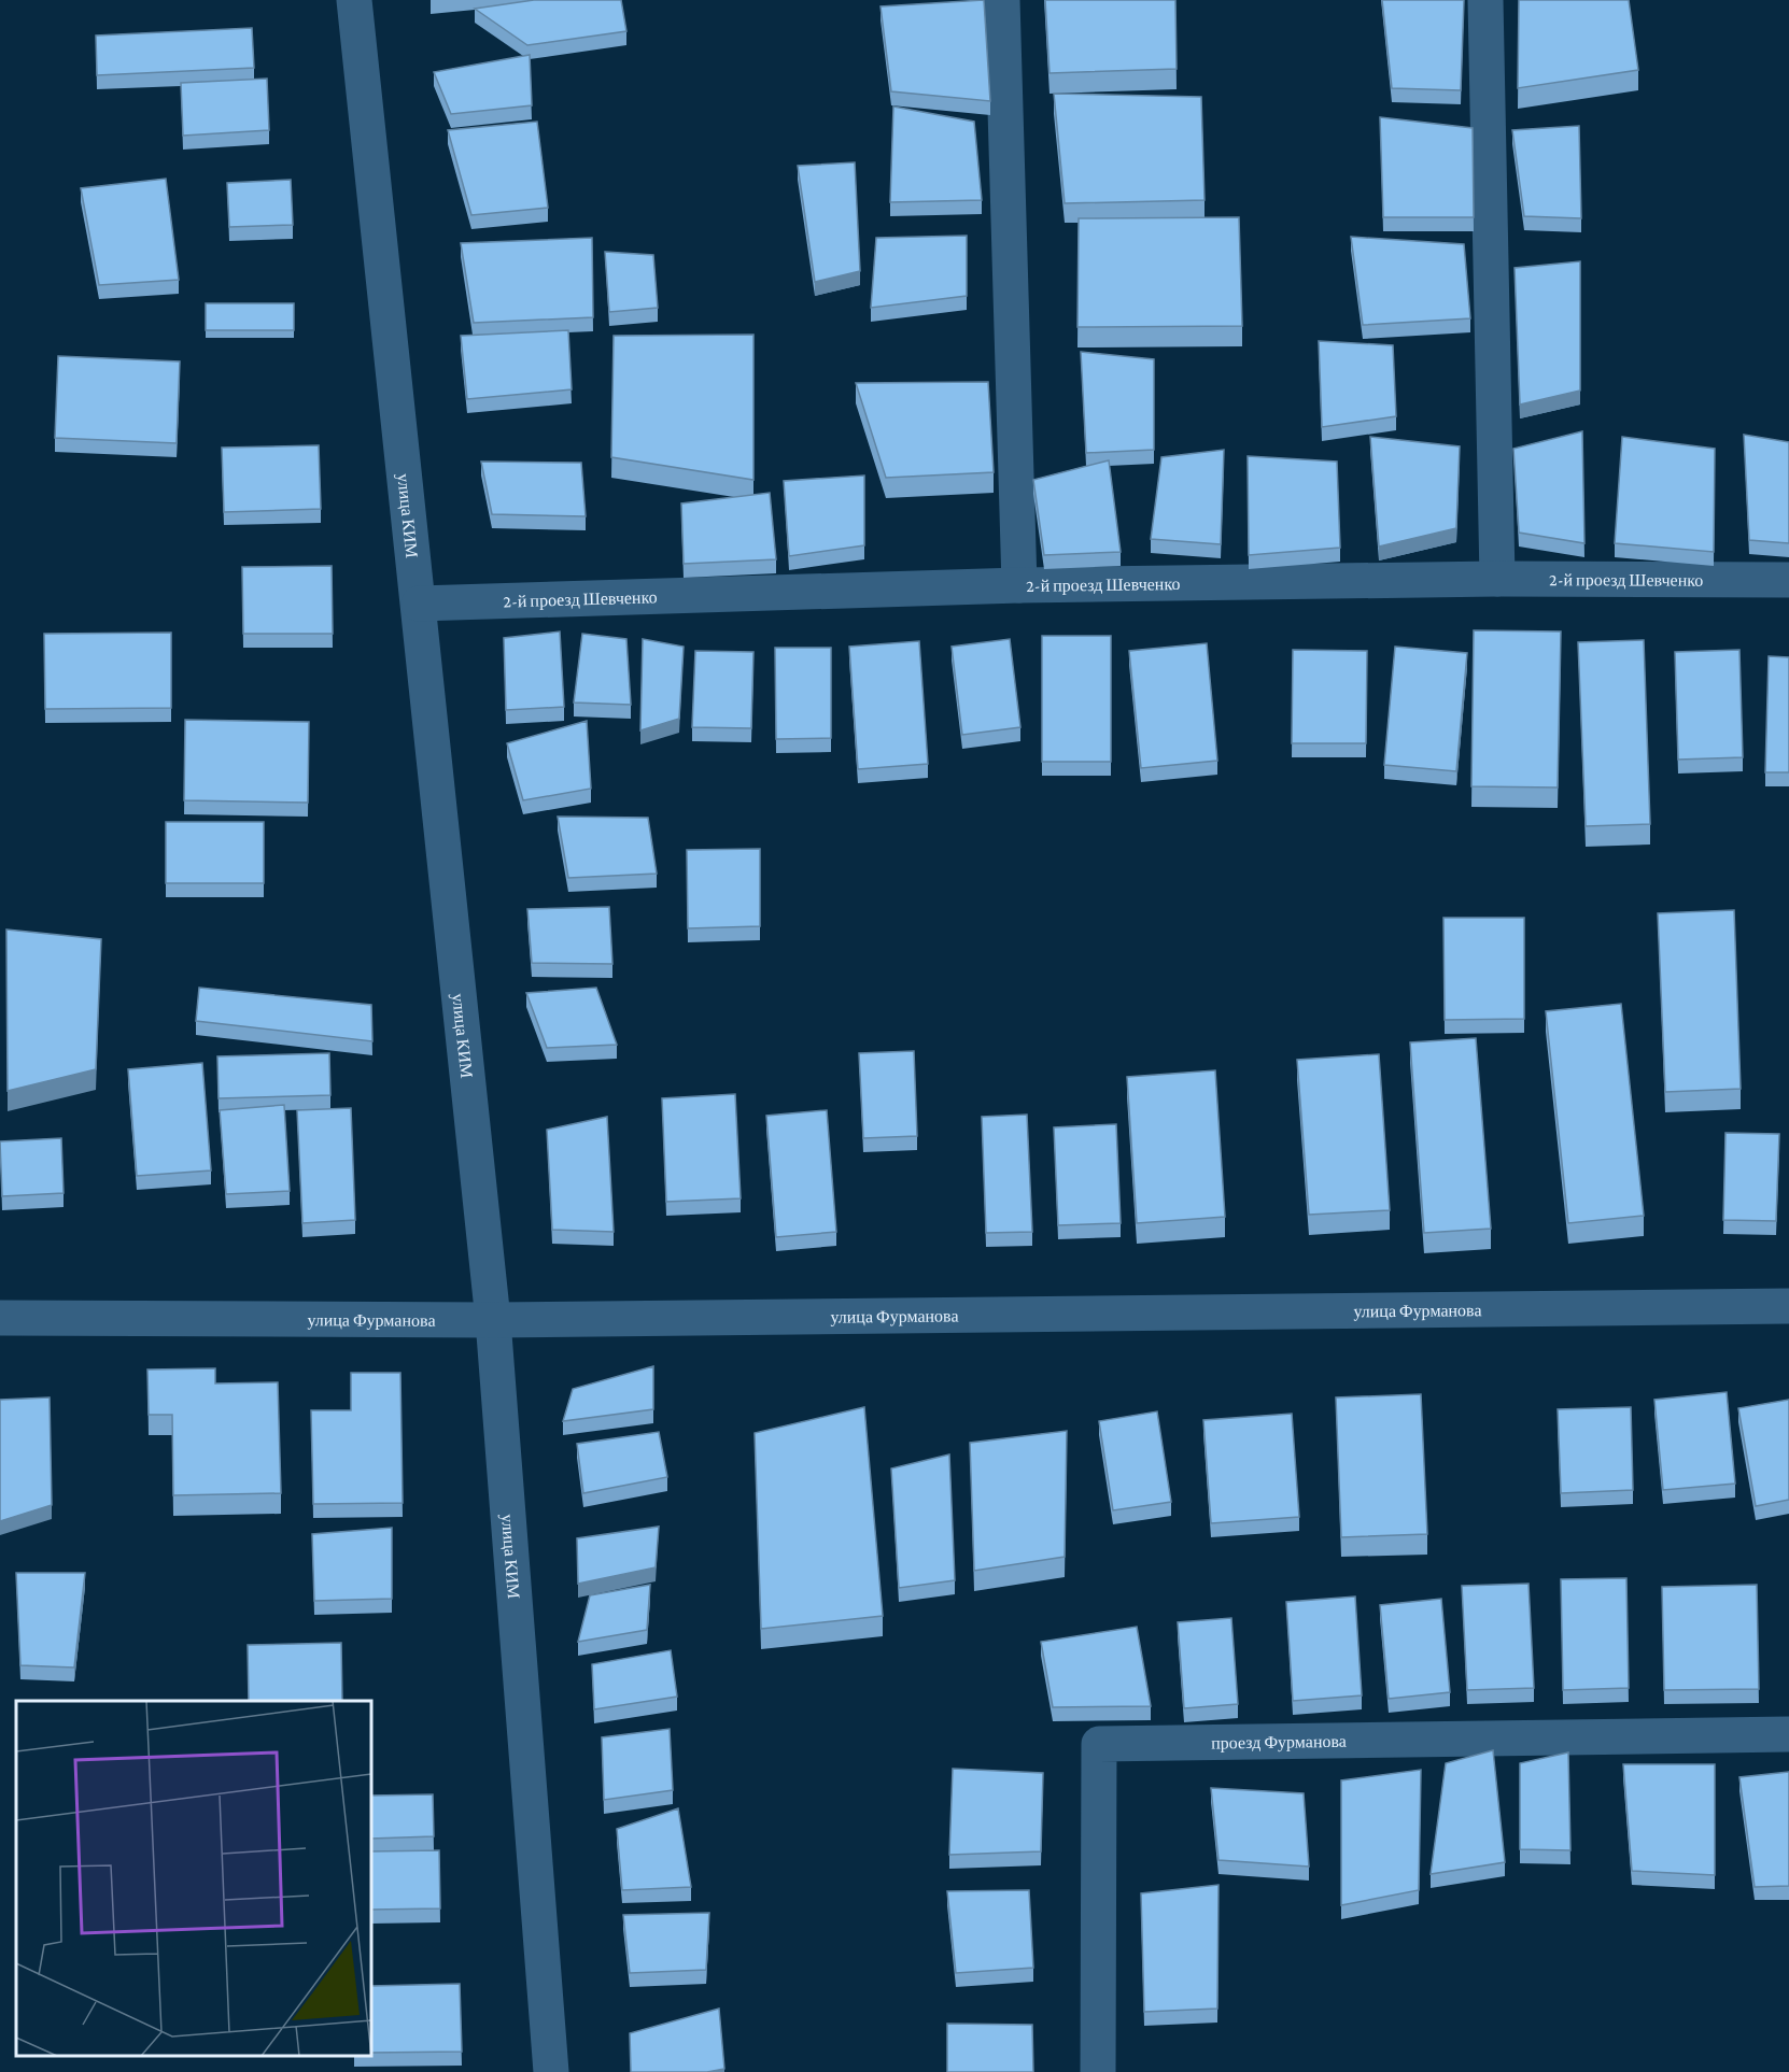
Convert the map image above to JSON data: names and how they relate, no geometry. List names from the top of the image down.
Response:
{
  "streets": {
    "street": [
      "улица КИМ",
      "2-й проезд Шевченко",
      "улица Фурманова",
      "проезд Фурманова"
    ]
  },
  "crossings": [
    ["улица КИМ", "2-й проезд Шевченко"],
    ["улица КИМ", "улица Фурманова"]
  ]
}
